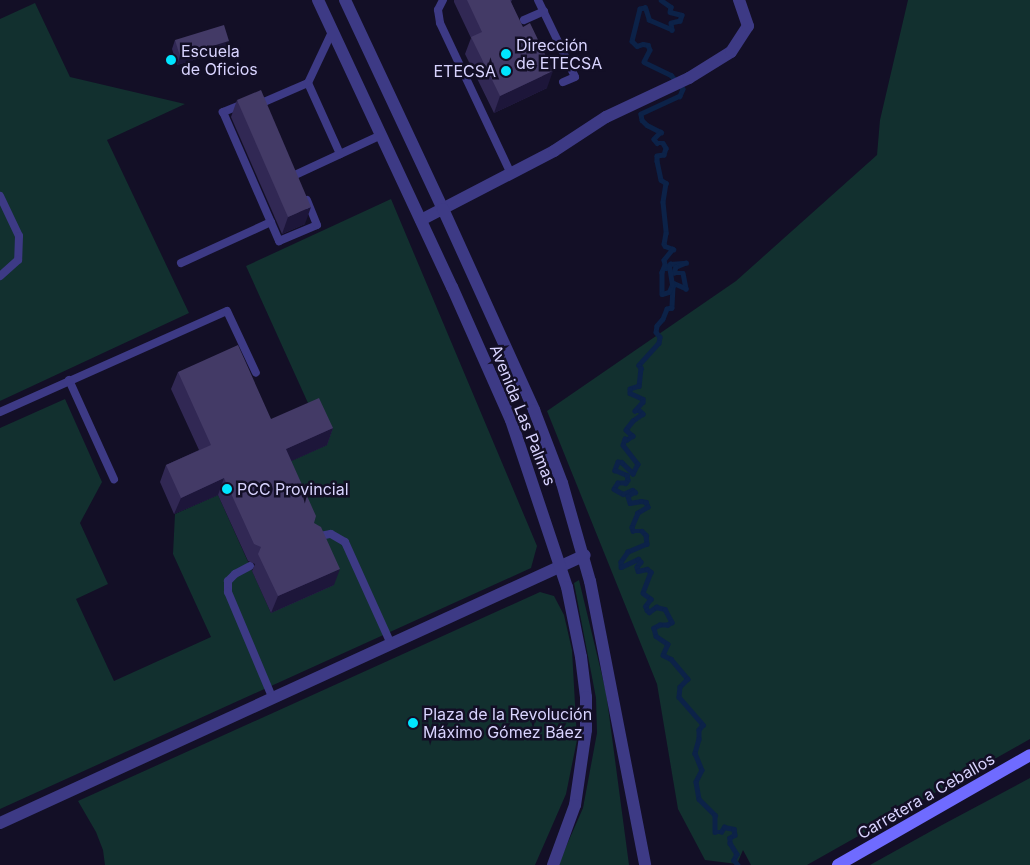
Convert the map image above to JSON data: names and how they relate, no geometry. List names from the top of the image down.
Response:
{
  "streets": {
    "main road": ["Carretera a Ceballos"],
    "street": ["Avenida Las Palmas"]
  },
  "places": [
    "Dirección de ETECSA",
    "Escuela de Oficios",
    "ETECSA",
    "PCC Provincial",
    "Plaza de la Revolución Máximo Gómez Báez"
  ]
}
